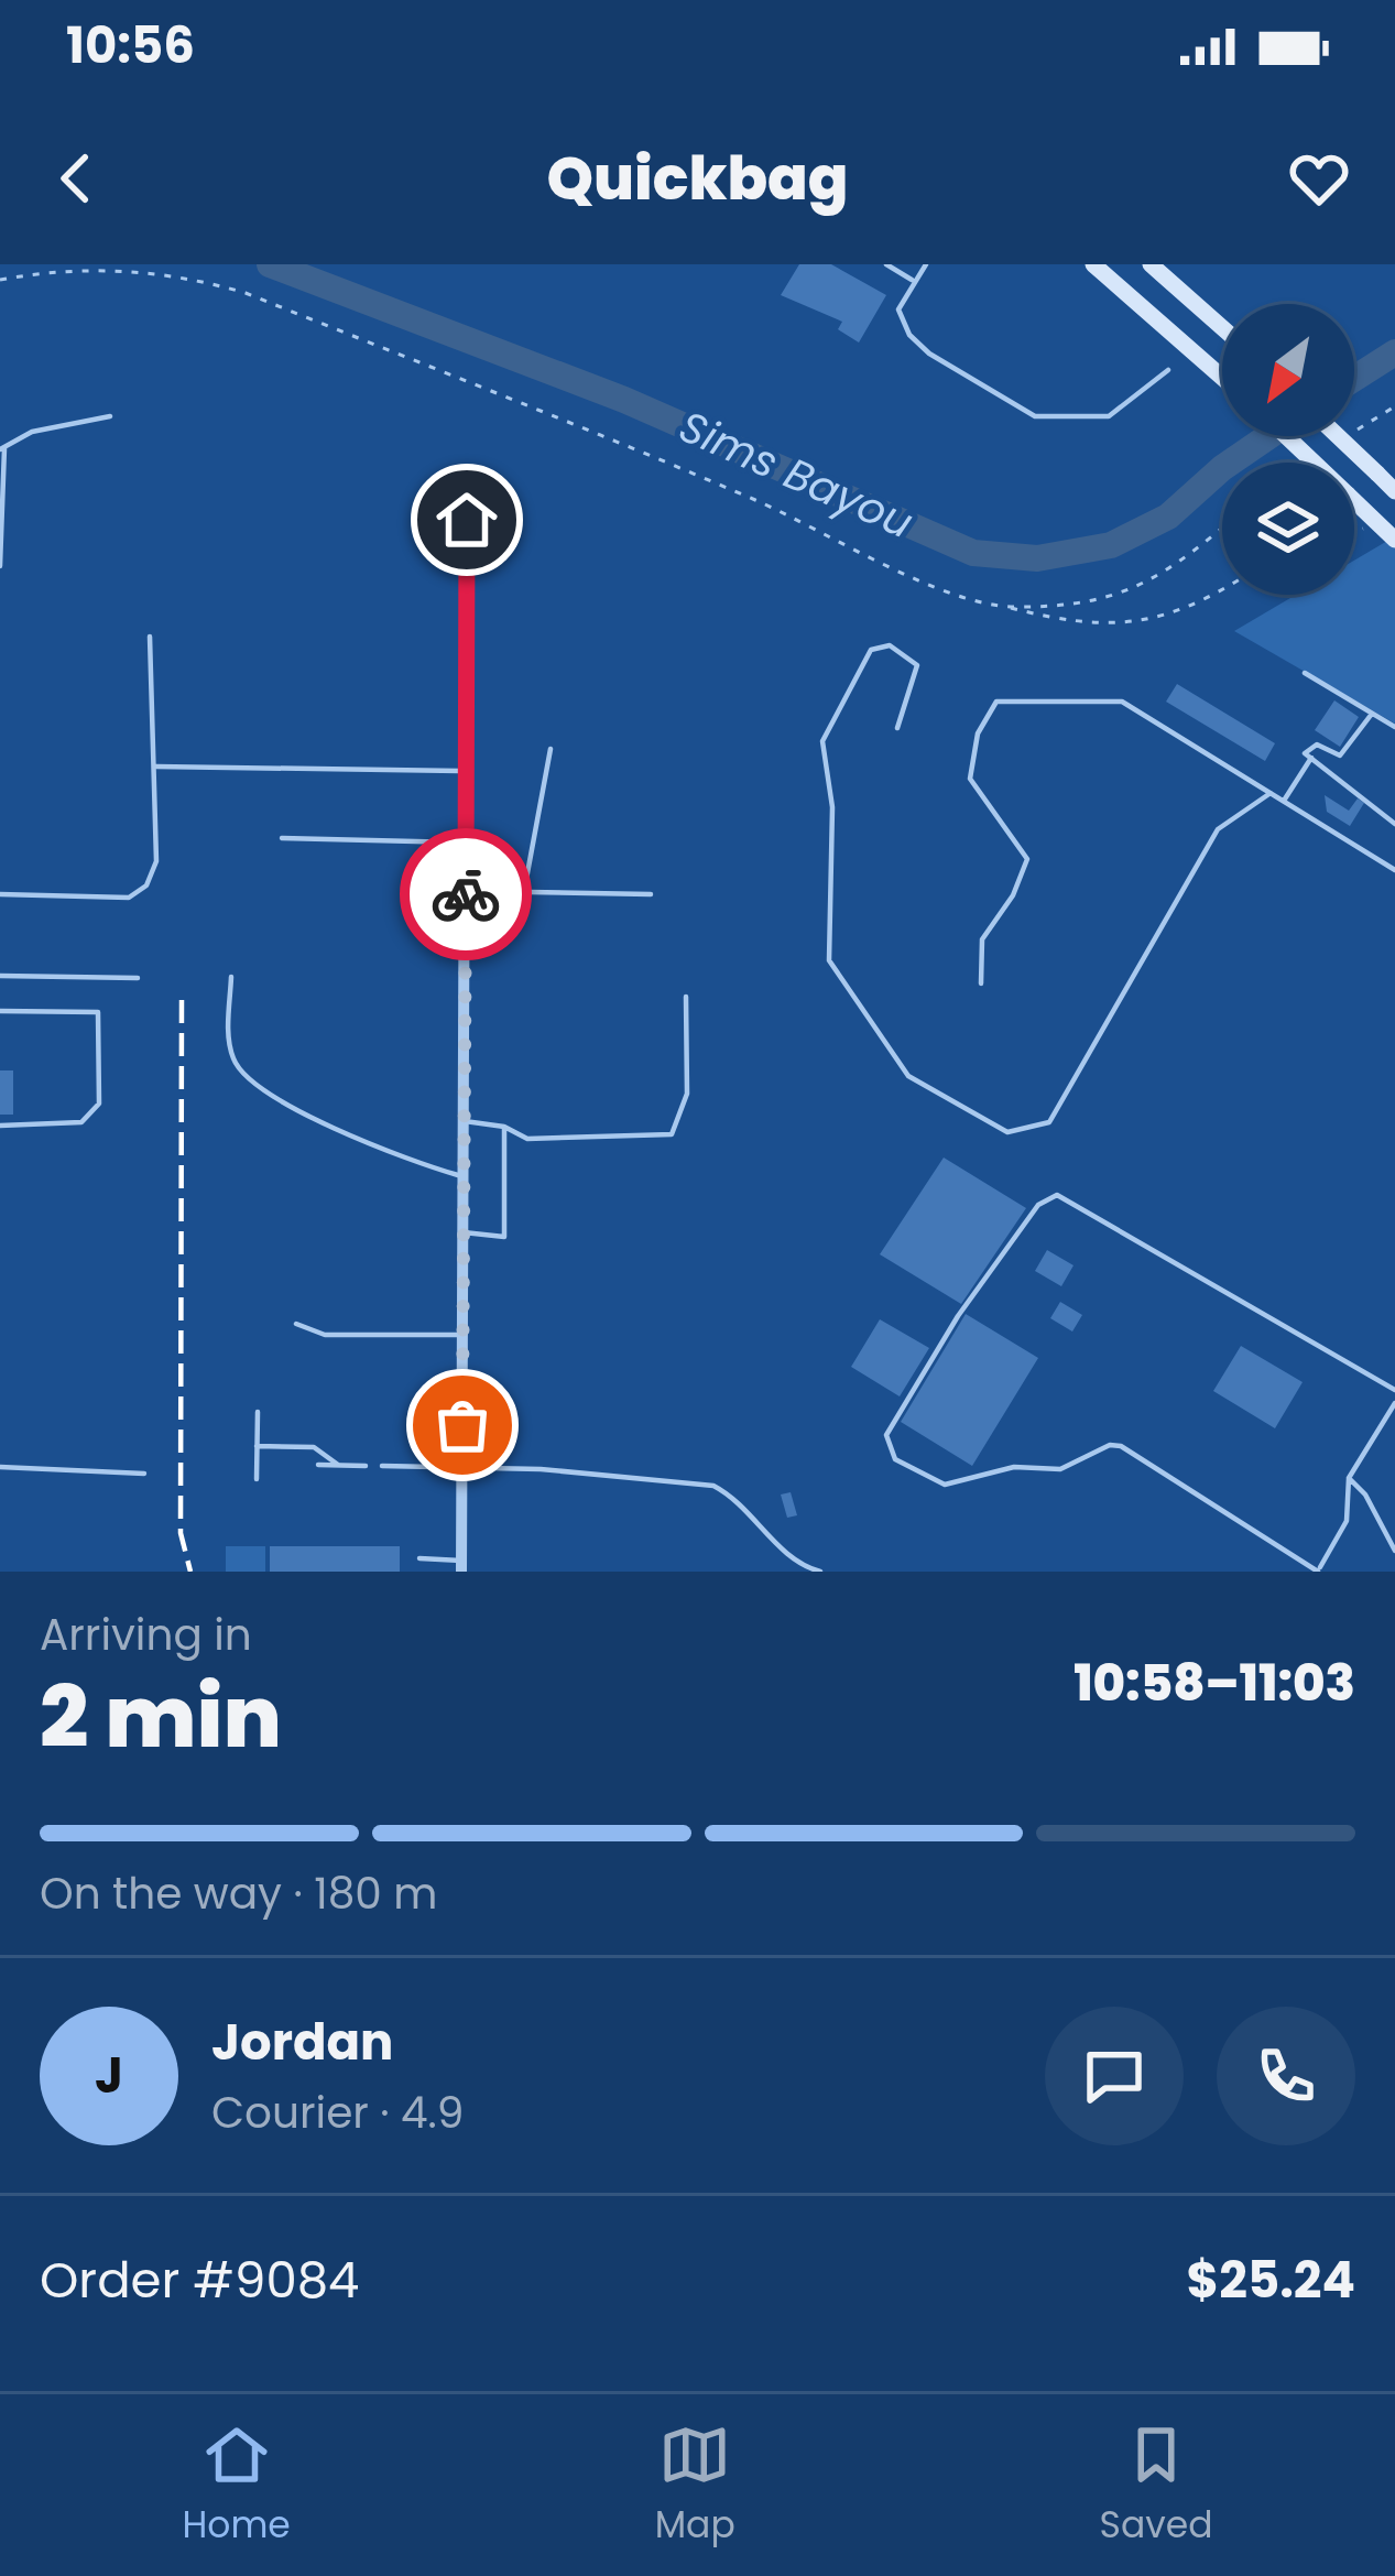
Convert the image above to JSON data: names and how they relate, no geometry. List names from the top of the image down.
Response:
{
  "water": ["Sims Bayou"],
  "north": "bottom left",
  "page": {
    "status": "10:56",
    "header": "Quickbag",
    "heading": ["2 min", "Arriving in", "10:58–11:03"],
    "panel": [
      "Jordan",
      "Courier · 4.9",
      "Order #9084",
      "$25.24"
    ],
    "bar": "On the way · 180 m",
    "round": "J",
    "tabs": ["Home", "Map", "Saved"]
  }
}
